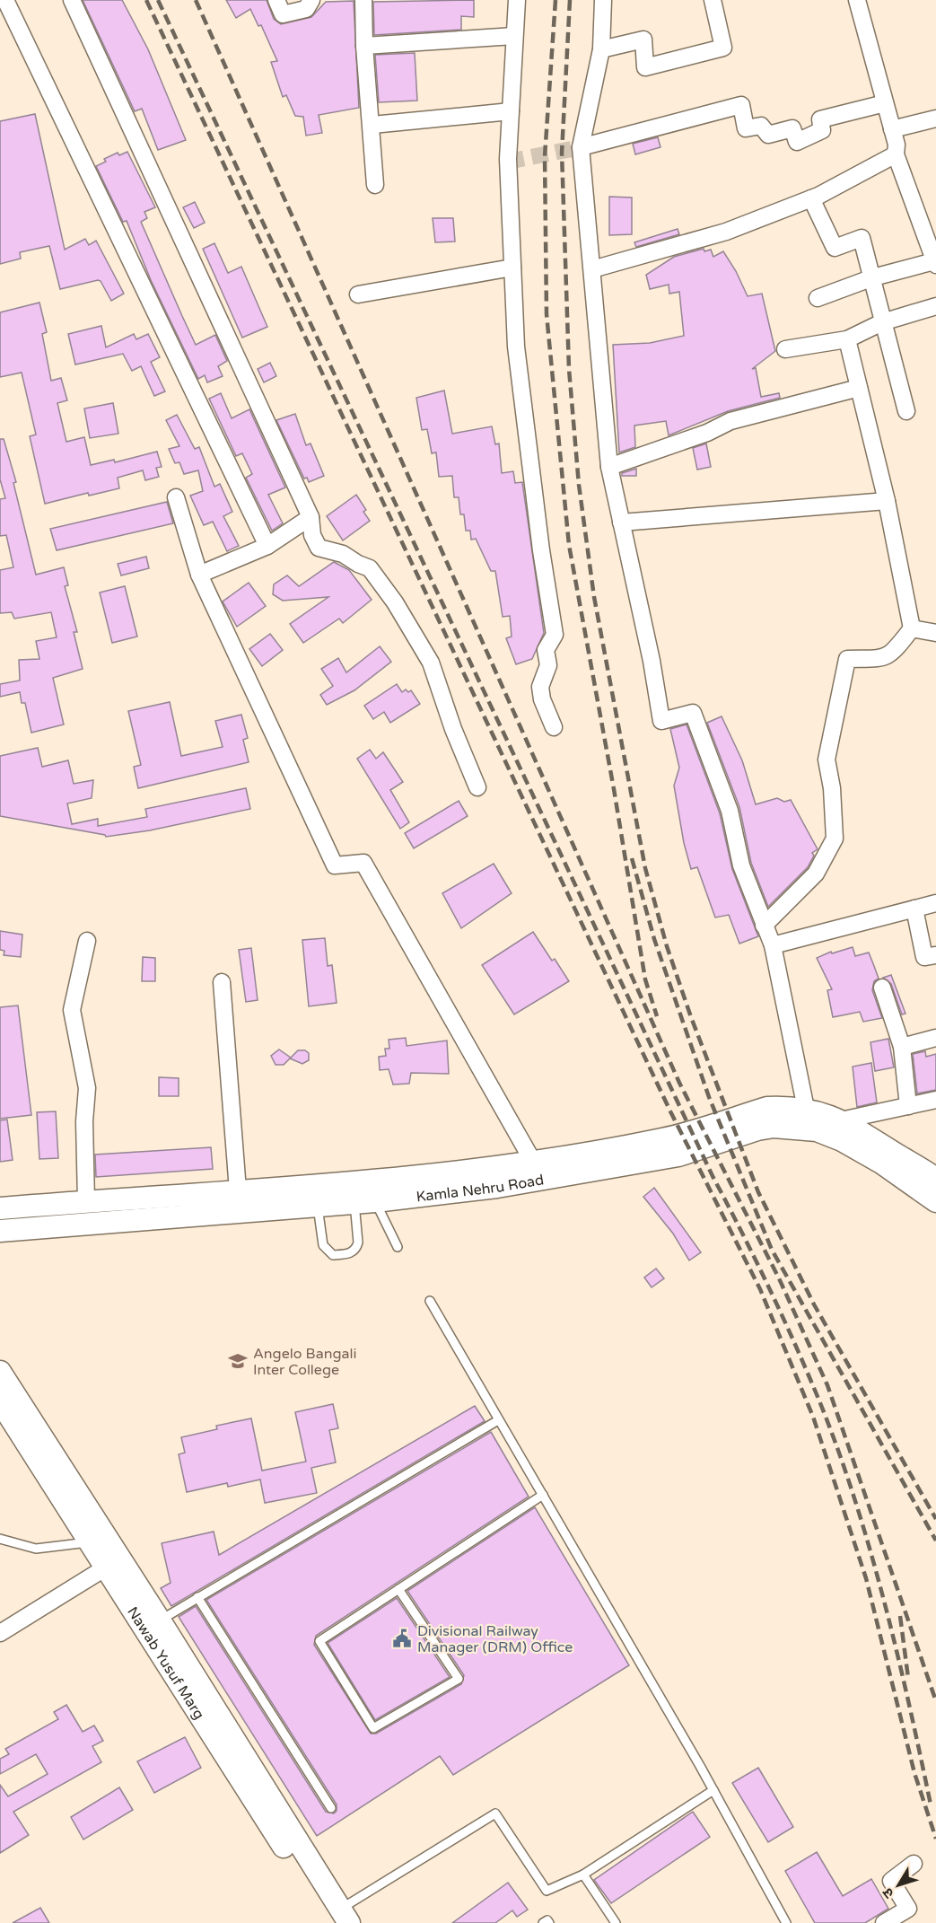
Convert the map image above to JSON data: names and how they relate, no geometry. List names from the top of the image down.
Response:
{
  "streets": {
    "main road": ["Kamla Nehru Road", "Nawab Yusuf Marg"]
  },
  "places": {
    "school or university": ["Angelo Bangali Inter College"],
    "public building": ["Divisional Railway Manager (DRM) Office"]
  },
  "north": "bottom left"
}
